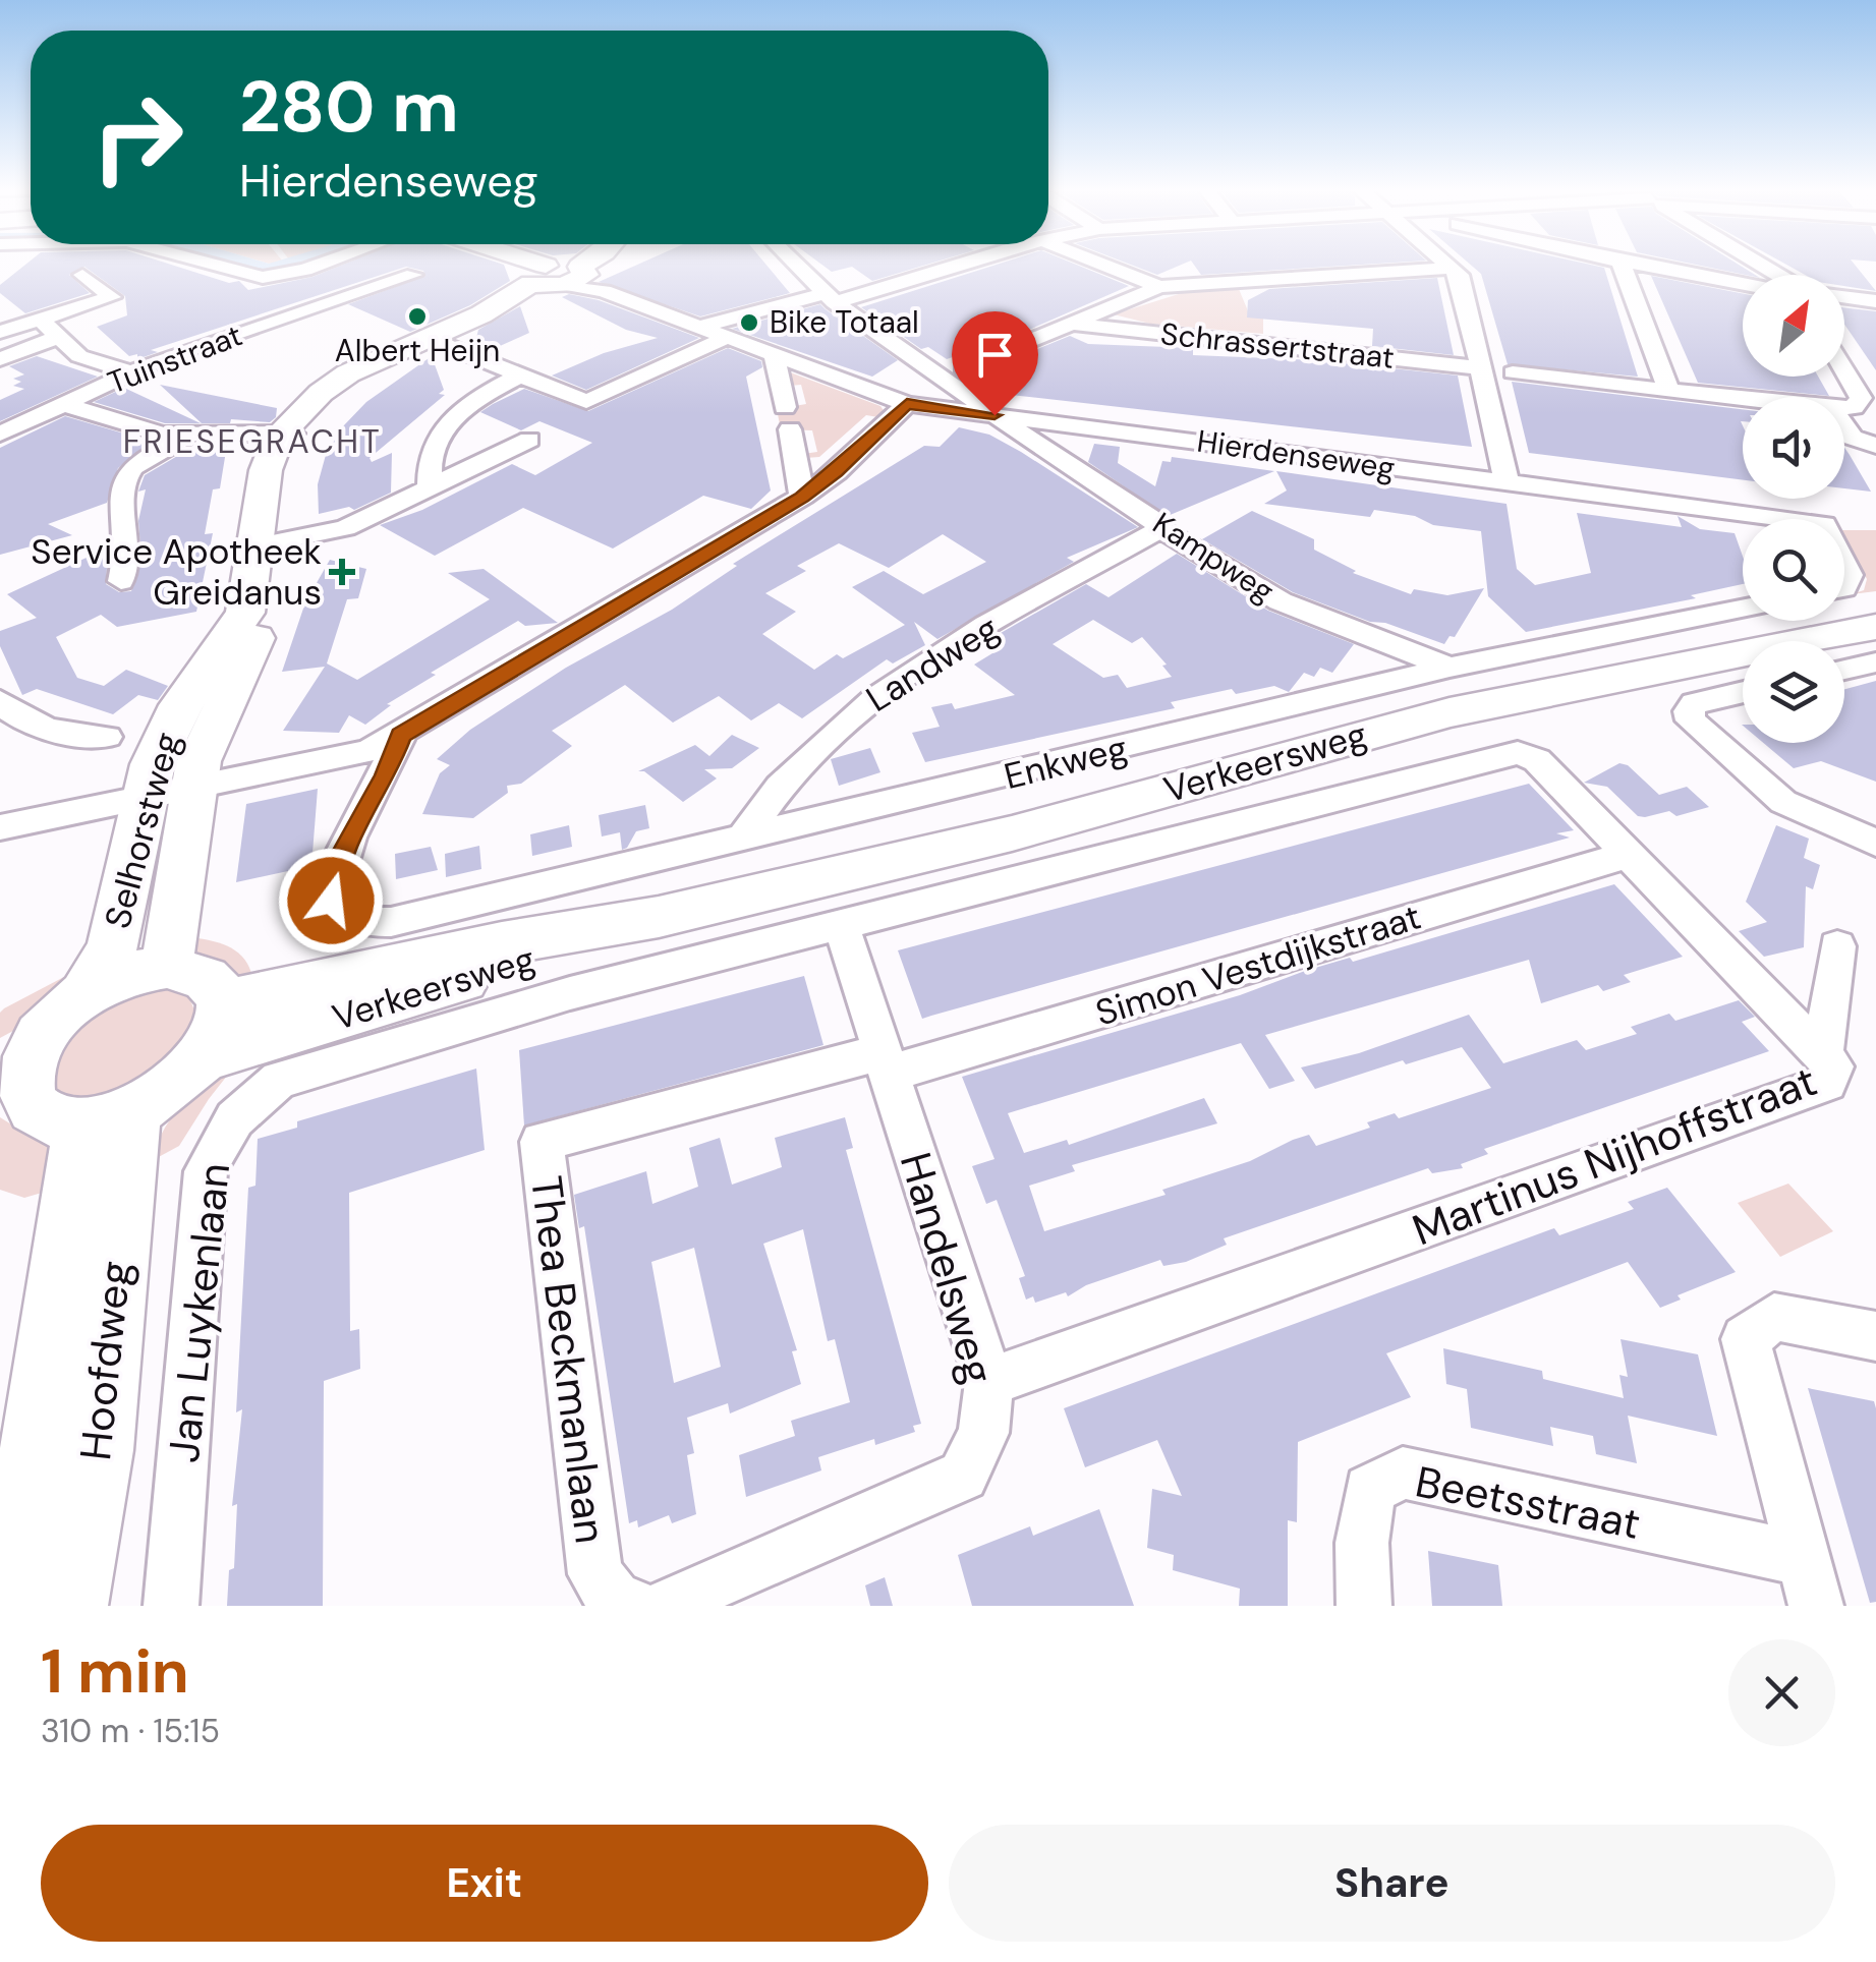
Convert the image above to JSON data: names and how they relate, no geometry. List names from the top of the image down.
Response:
{
  "streets": {
    "main road": ["Verkeersweg", "Selhorstweg", "Hoofdweg"],
    "street": [
      "Schrassertstraat",
      "Tuinstraat",
      "Hierdenseweg",
      "Kampweg",
      "Landweg",
      "Enkweg",
      "Simon Vestdijkstraat",
      "Martinus Nijhoffstraat",
      "Handelsweg",
      "Jan Luykenlaan",
      "Thea Beckmanlaan",
      "Beetsstraat"
    ]
  },
  "crossings": [
    ["Hierdenseweg", "Kampweg"],
    ["Hierdenseweg", "Selhorstweg"],
    ["Kampweg", "Landweg"],
    ["Kampweg", "Enkweg"],
    ["Landweg", "Enkweg"],
    ["Verkeersweg", "Selhorstweg"],
    ["Verkeersweg", "Martinus Nijhoffstraat"],
    ["Verkeersweg", "Handelsweg"],
    ["Verkeersweg", "Jan Luykenlaan"],
    ["Verkeersweg", "Hoofdweg"],
    ["Selhorstweg", "Hoofdweg"],
    ["Simon Vestdijkstraat", "Martinus Nijhoffstraat"],
    ["Simon Vestdijkstraat", "Handelsweg"],
    ["Simon Vestdijkstraat", "Thea Beckmanlaan"],
    ["Martinus Nijhoffstraat", "Handelsweg"],
    ["Handelsweg", "Jan Luykenlaan"],
    ["Handelsweg", "Thea Beckmanlaan"]
  ],
  "districts": ["FRIESEGRACHT"],
  "places": {
    "other": ["Albert Heijn", "Bike Totaal"],
    "health": ["Service Apotheek Greidanus"]
  },
  "north": "top right",
  "page": {
    "turn": ["280 m", "Hierdenseweg"],
    "heading": ["1 min", "310 m · 15:15"],
    "buttons": ["Exit", "Share"]
  }
}
